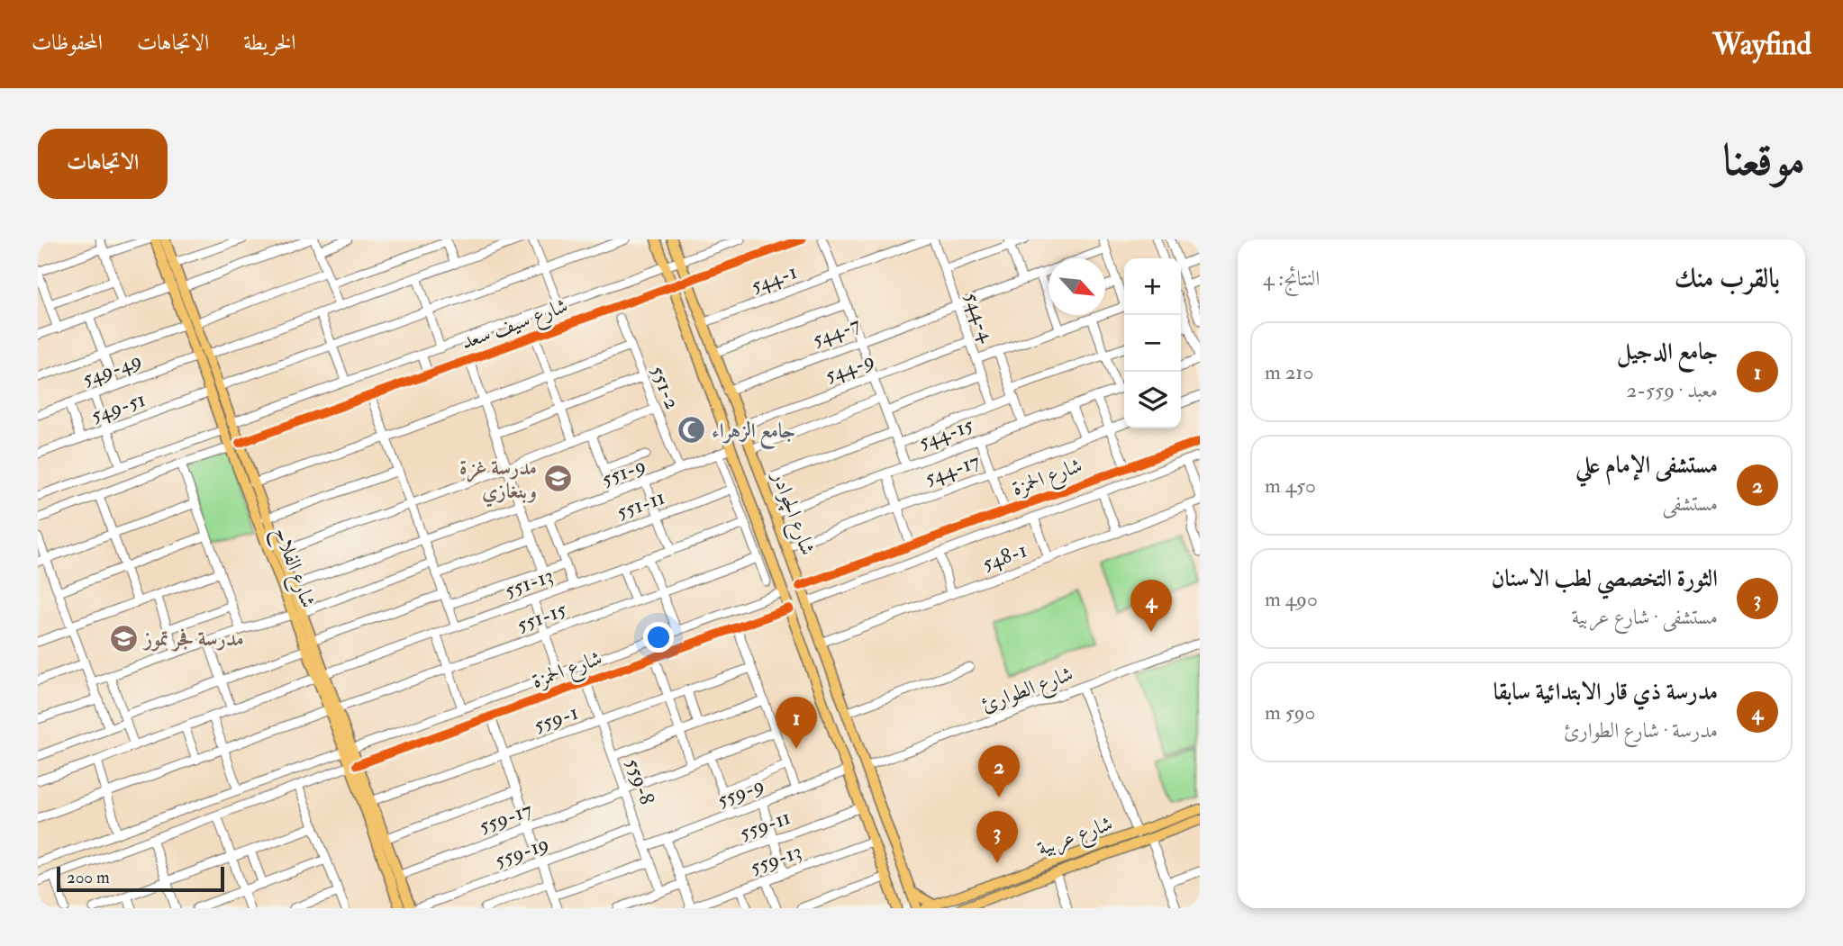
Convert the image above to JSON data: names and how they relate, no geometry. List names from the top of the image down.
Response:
{
  "streets": {
    "main road": ["شارع الچوادر", "شارع الفلاح", "شارع عربية"],
    "street": [
      "544-1",
      "544-4",
      "شارع سيف سعد",
      "544-7",
      "544-9",
      "549-49",
      "551-2",
      "549-51",
      "544-15",
      "544-17",
      "551-9",
      "شارع الحمزة",
      "551-11",
      "548-1",
      "551-13",
      "551-15",
      "شارع الطوارئ",
      "559-1",
      "559-8",
      "559-9",
      "559-17",
      "559-11",
      "559-19",
      "559-13"
    ]
  },
  "crossings": [
    ["544-1", "شارع الچوادر"],
    ["544-4", "544-7"],
    ["544-4", "544-9"],
    ["شارع سيف سعد", "شارع الچوادر"],
    ["شارع سيف سعد", "شارع الفلاح"],
    ["544-7", "شارع الچوادر"],
    ["544-9", "شارع الچوادر"],
    ["549-49", "شارع الفلاح"],
    ["551-2", "551-9"],
    ["549-51", "شارع الفلاح"],
    ["544-15", "شارع الچوادر"],
    ["544-17", "شارع الچوادر"],
    ["551-9", "شارع الچوادر"],
    ["شارع الحمزة", "شارع الچوادر"],
    ["شارع الحمزة", "شارع الفلاح"],
    ["شارع الحمزة", "559-8"],
    ["شارع الچوادر", "548-1"],
    ["شارع الچوادر", "شارع الطوارئ"],
    ["شارع الچوادر", "559-9"],
    ["شارع الچوادر", "559-11"],
    ["شارع الچوادر", "559-13"],
    ["شارع الفلاح", "551-13"],
    ["شارع الفلاح", "551-15"],
    ["شارع الفلاح", "559-1"],
    ["شارع الفلاح", "559-17"],
    ["559-1", "559-8"],
    ["559-8", "559-9"],
    ["559-8", "559-17"],
    ["559-8", "559-19"]
  ],
  "places": {
    "mosque": ["جامع الزهراء"],
    "school or university": ["مدرسة غزة وبنغازي", "مدرسة فجر تموز"]
  },
  "scale_bar": "200 m",
  "north": "bottom right",
  "page": {
    "header": "Wayfind",
    "nav": ["الخريطة", "الاتجاهات", "المحفوظات"],
    "title": "موقعنا",
    "buttons": "الاتجاهات",
    "heading": ["بالقرب منك", "النتائج: 4"],
    "map_buttons": ["+", "−"],
    "list": [
      {
        "mark": "1",
        "name": "جامع الدجيل",
        "note": "معبد · 559-2",
        "value": "210 m"
      },
      {
        "mark": "2",
        "name": "مستشفى الإمام علي",
        "note": "مستشفى",
        "value": "450 m"
      },
      {
        "mark": "3",
        "name": "الثورة التخصصي لطب الاسنان",
        "note": "مستشفى · شارع عربية",
        "value": "490 m"
      },
      {
        "mark": "4",
        "name": "مدرسة ذي قار الابتدائية سابقا",
        "note": "مدرسة · شارع الطوارئ",
        "value": "590 m"
      }
    ],
    "pins": [
      "4",
      "1",
      "2",
      "3"
    ],
    "scale": "200 m"
  }
}
